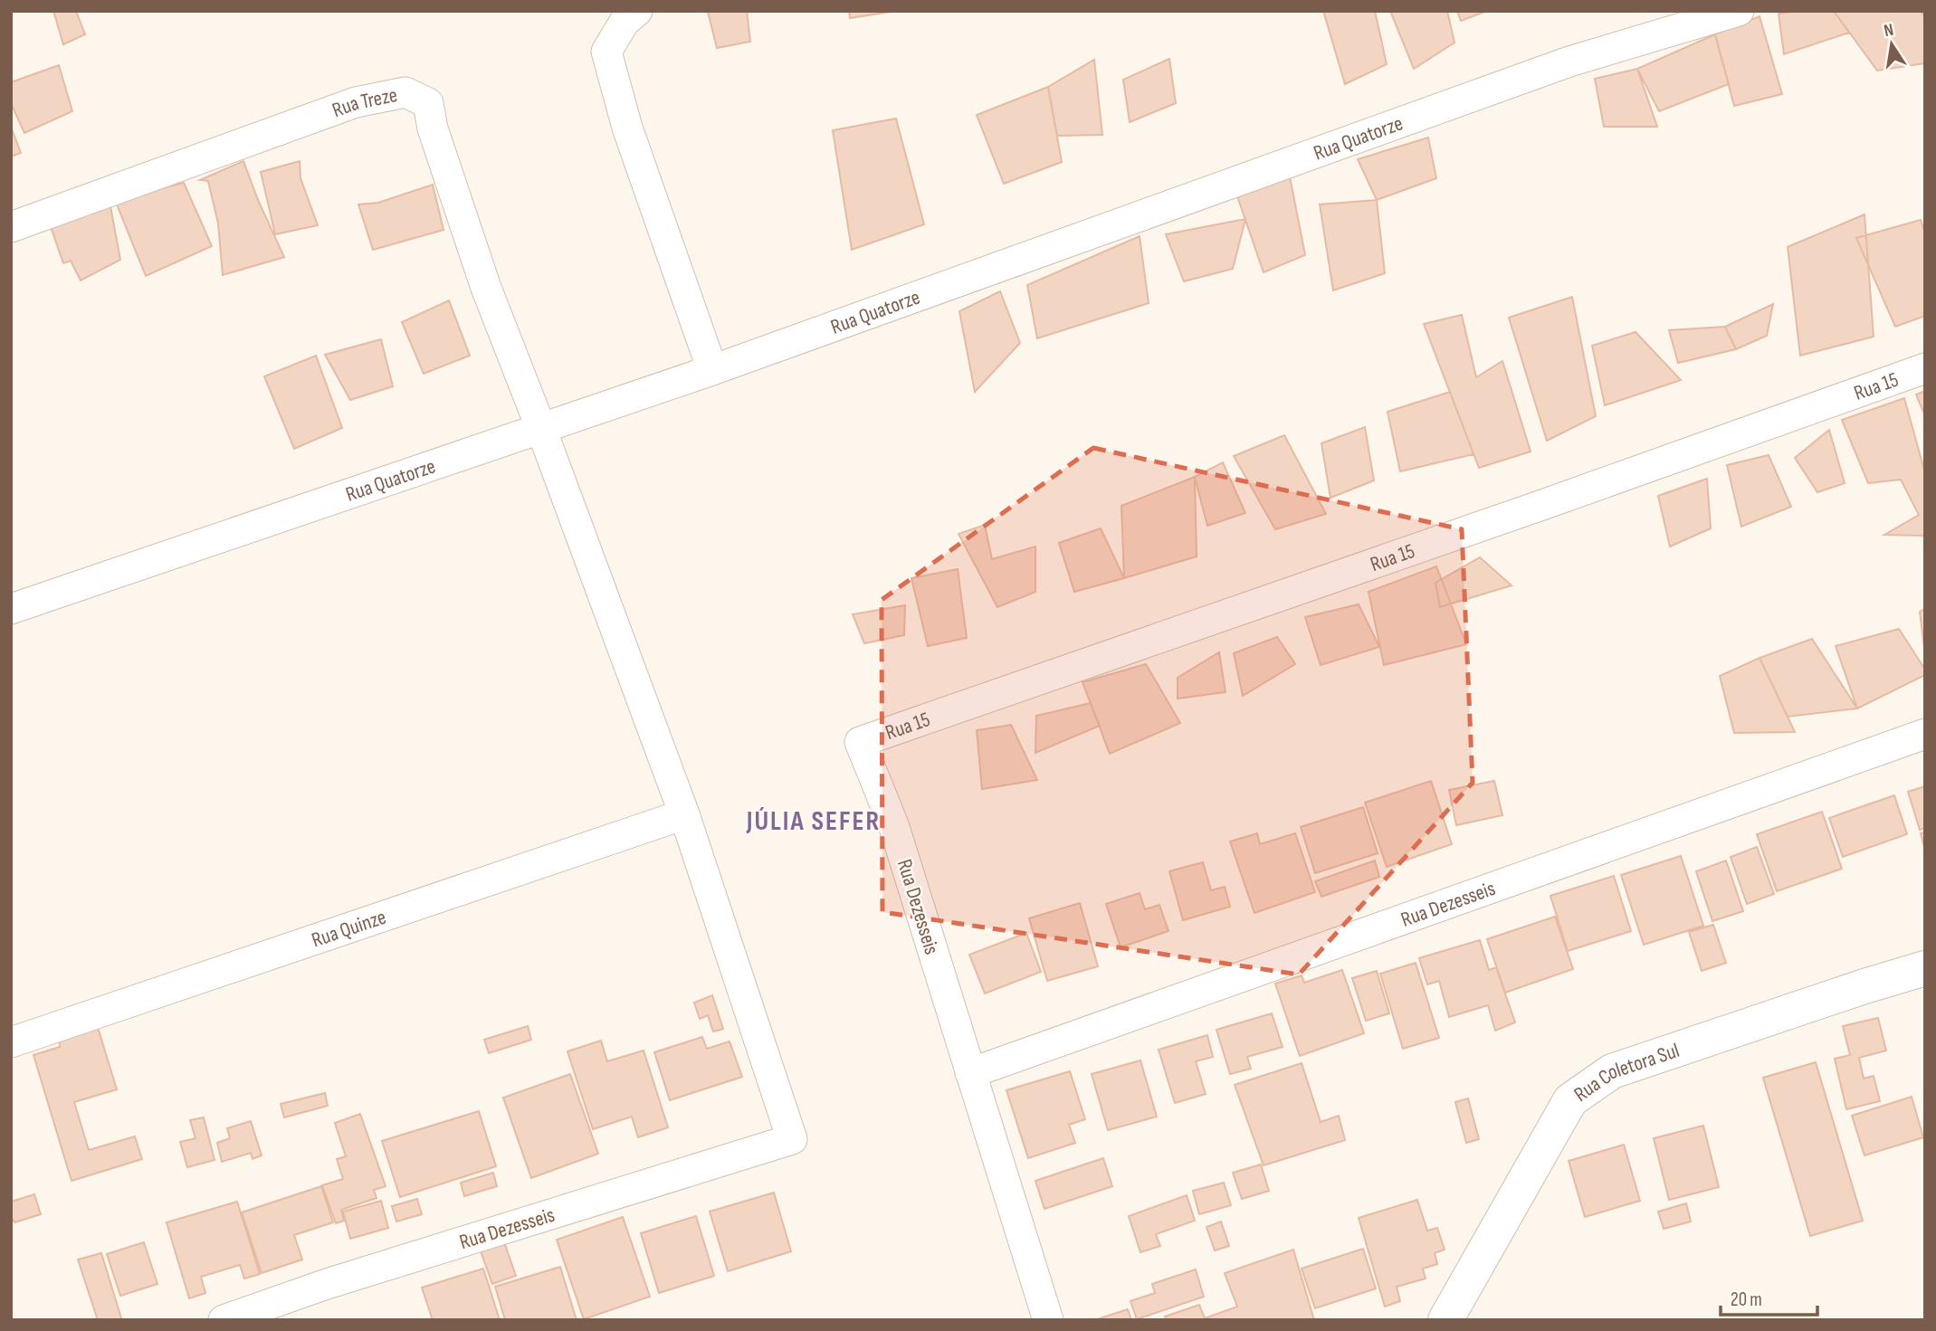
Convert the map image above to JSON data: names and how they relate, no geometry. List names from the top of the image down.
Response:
{
  "streets": {
    "street": [
      "Rua Treze",
      "Rua Quatorze",
      "Rua 15",
      "Rua Dezesseis",
      "Rua Quinze",
      "Rua Coletora Sul"
    ]
  },
  "crossings": [
    ["Rua Treze", "Rua Quatorze"],
    ["Rua 15", "Rua Dezesseis"],
    ["Rua Dezesseis", "Rua Quinze"]
  ],
  "districts": ["JÚLIA SEFER"],
  "scale_bar": "20 m",
  "north": "top"
}
